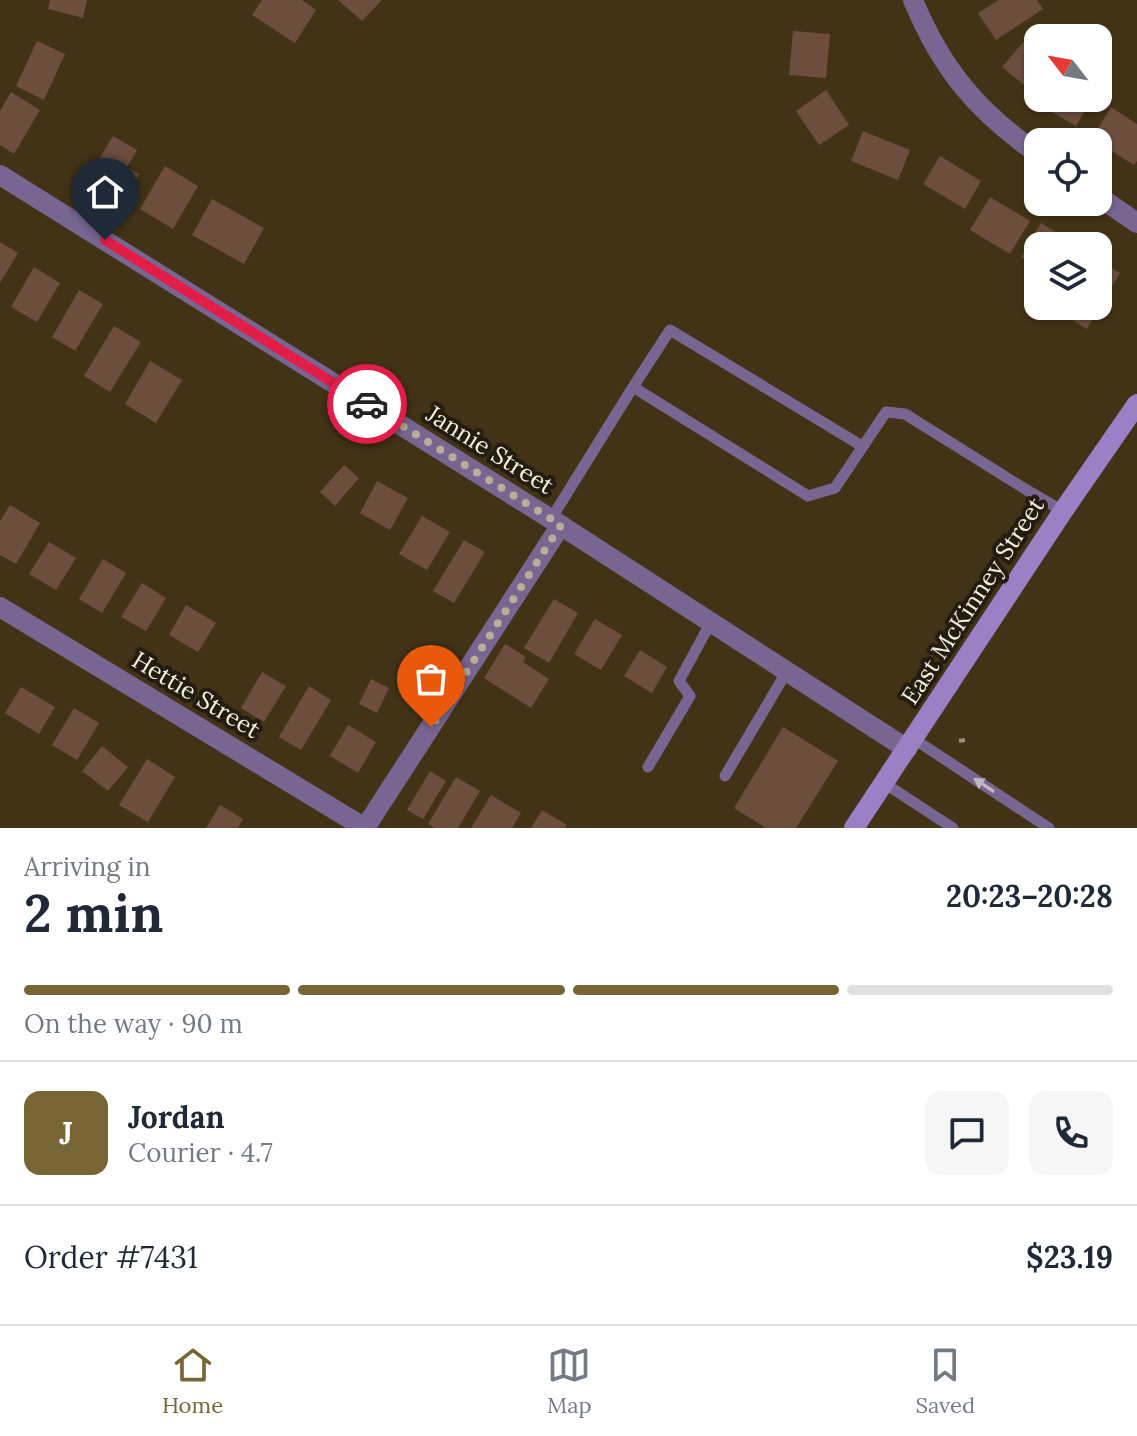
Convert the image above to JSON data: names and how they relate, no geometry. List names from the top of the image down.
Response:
{
  "streets": {
    "main road": ["East McKinney Street"],
    "street": ["Jannie Street", "Hettie Street"]
  },
  "crossings": [
    ["Jannie Street", "East McKinney Street"]
  ],
  "north": "top left",
  "page": {
    "heading": ["2 min", "Arriving in", "20:23–20:28"],
    "panel": [
      "Jordan",
      "Courier · 4.7",
      "Order #7431",
      "$23.19"
    ],
    "bar": "On the way · 90 m",
    "round": "J",
    "tabs": ["Home", "Map", "Saved"]
  }
}
